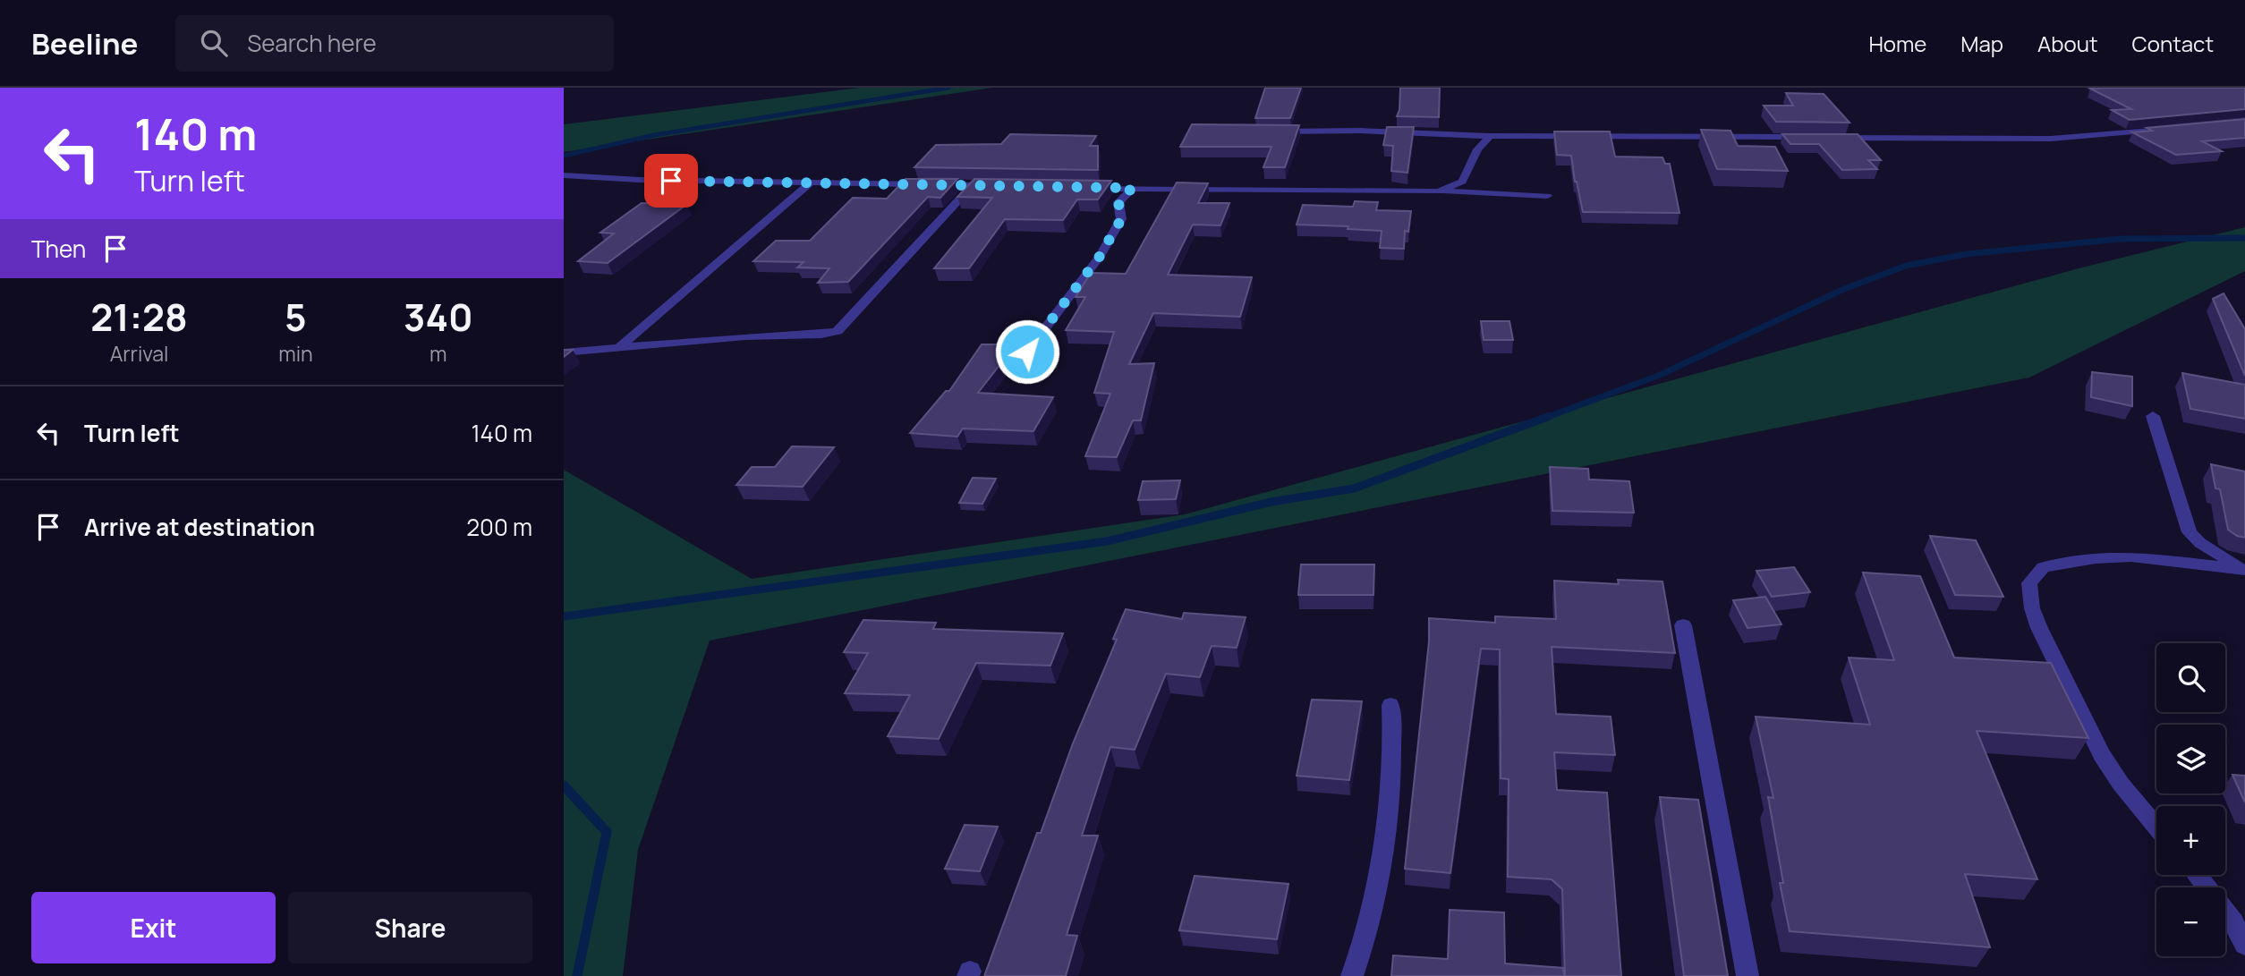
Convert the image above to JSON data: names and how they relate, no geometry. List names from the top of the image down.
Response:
{
  "page": {
    "header": "Beeline",
    "search": "Search here",
    "nav": [
      "Home",
      "Map",
      "About",
      "Contact"
    ],
    "turn": ["140 m", "Turn left"],
    "then": "Then",
    "eta": [
      "21:28",
      "Arrival",
      "5",
      "min",
      "340",
      "m"
    ],
    "list": [
      {
        "name": "Turn left",
        "value": "140 m"
      },
      {
        "name": "Arrive at destination",
        "value": "200 m"
      }
    ],
    "map_buttons": ["+", "−"],
    "buttons": ["Exit", "Share"]
  }
}
